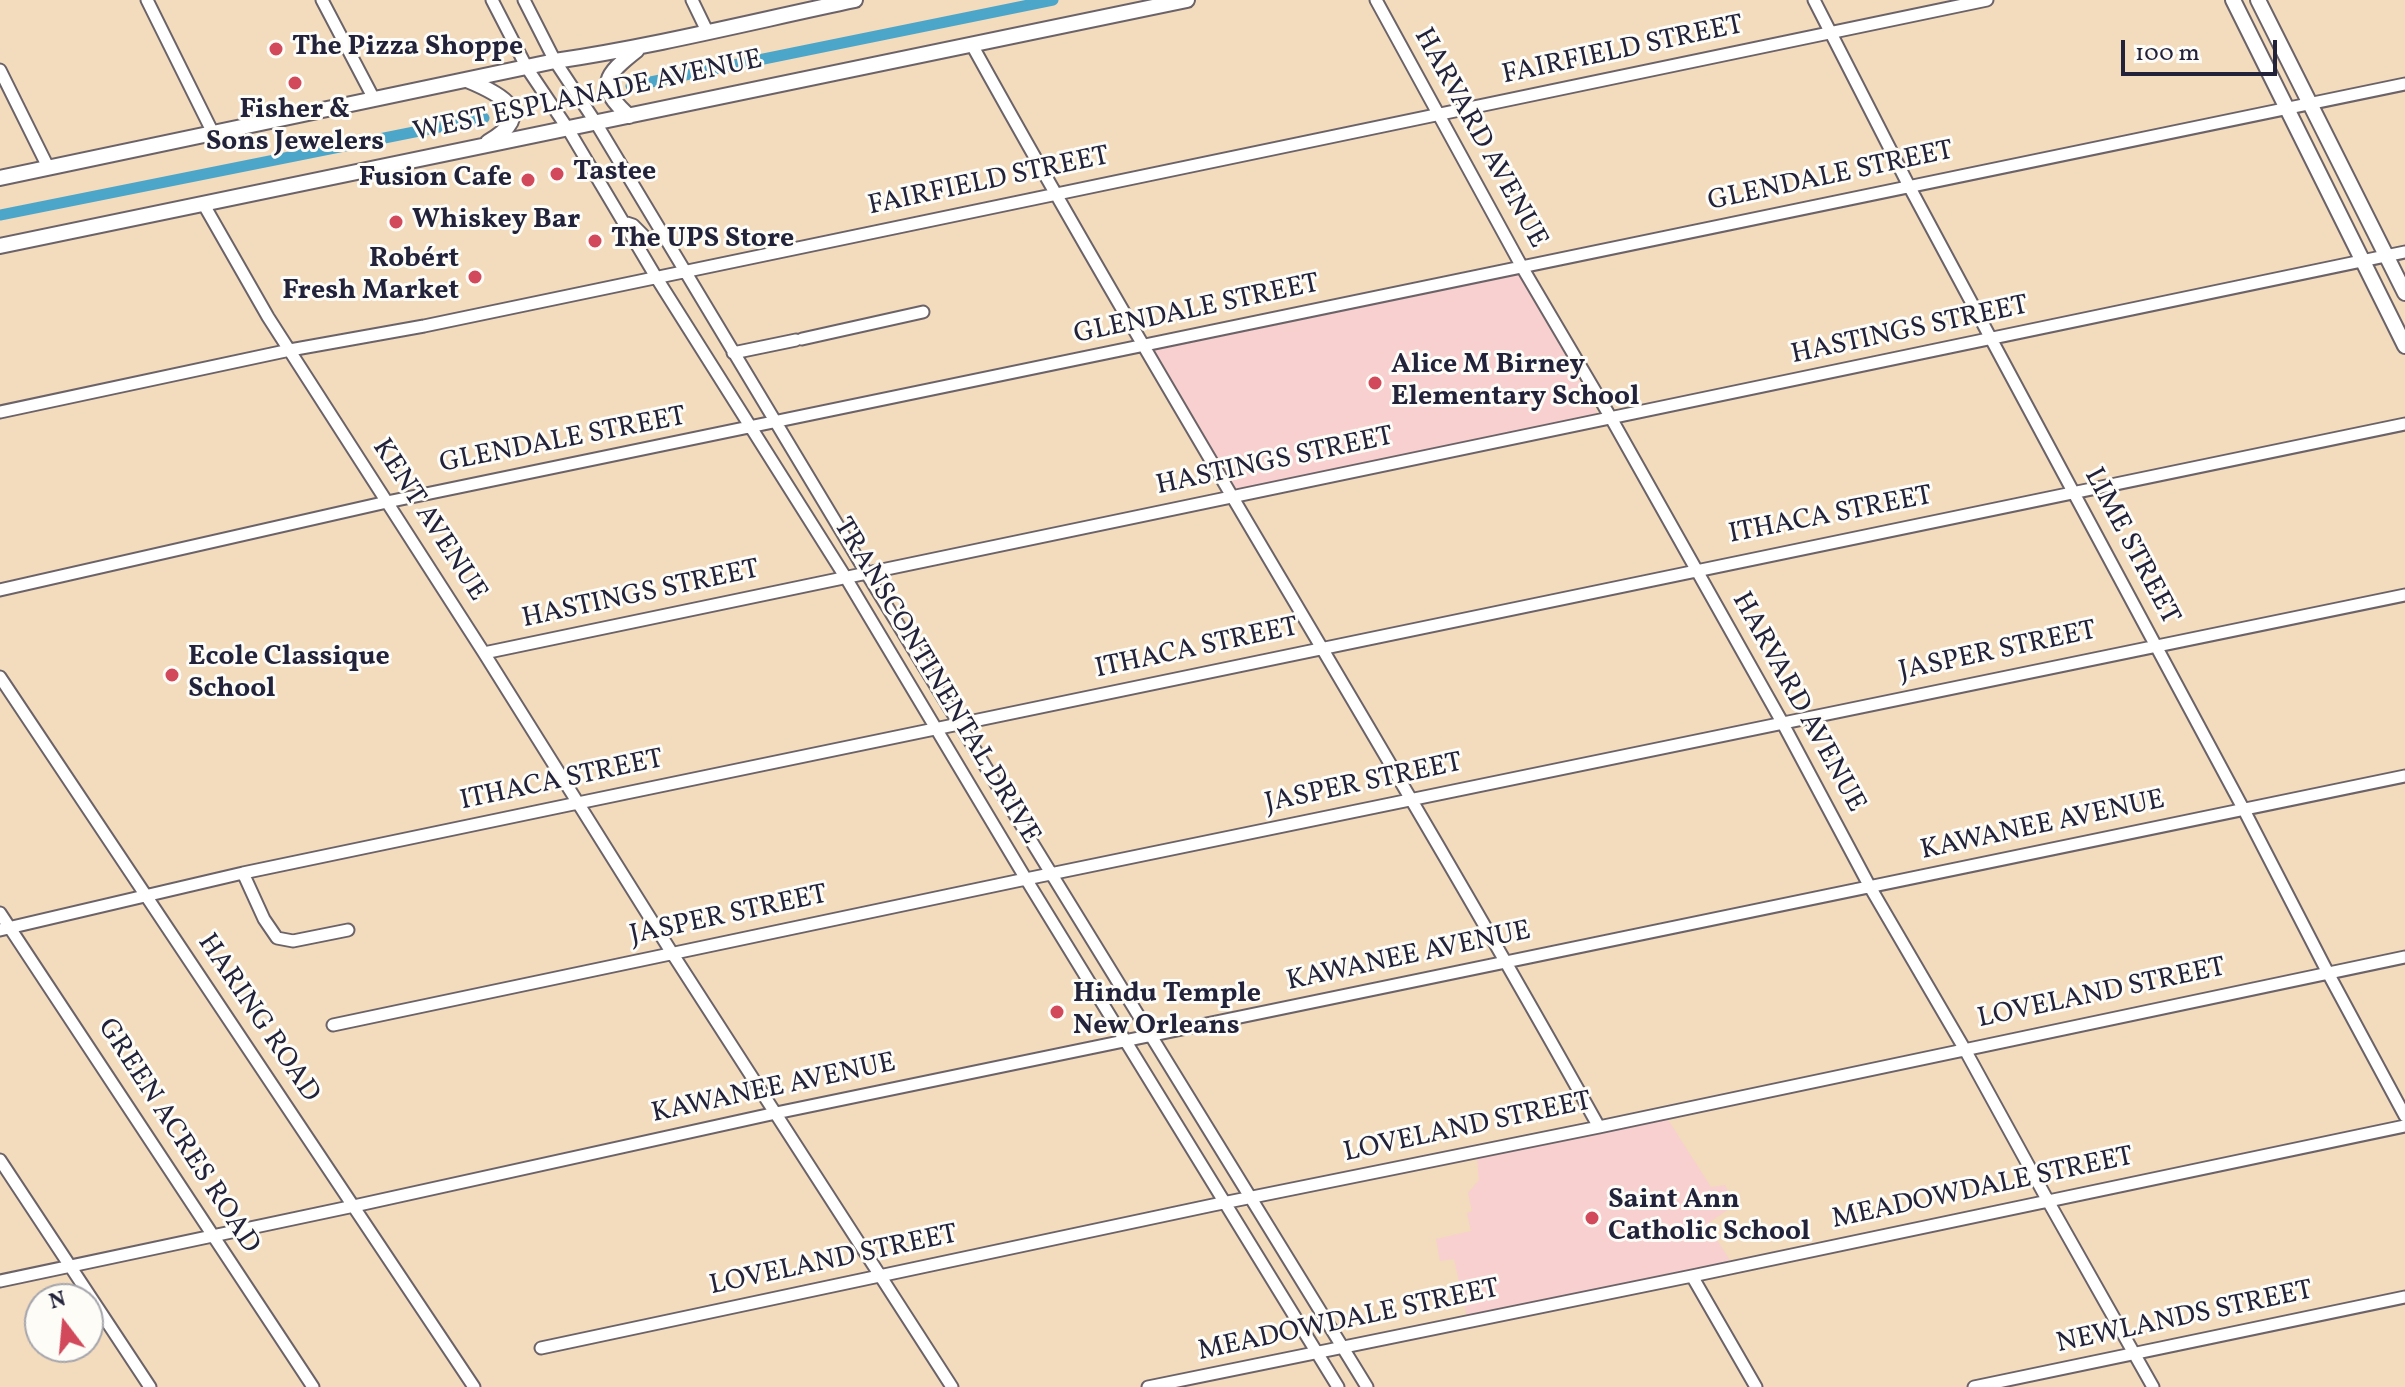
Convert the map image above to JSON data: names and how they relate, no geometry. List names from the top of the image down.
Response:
{
  "streets": {
    "main road": ["WEST ESPLANADE AVENUE"],
    "street": [
      "FAIRFIELD STREET",
      "HARVARD AVENUE",
      "GLENDALE STREET",
      "HASTINGS STREET",
      "ITHACA STREET",
      "KENT AVENUE",
      "LIME STREET",
      "JASPER STREET",
      "TRANSCONTINENTAL DRIVE",
      "KAWANEE AVENUE",
      "LOVELAND STREET",
      "HARING ROAD",
      "GREEN ACRES ROAD",
      "MEADOWDALE STREET",
      "NEWLANDS STREET"
    ]
  },
  "crossings": [
    ["FAIRFIELD STREET", "HARVARD AVENUE"],
    ["FAIRFIELD STREET", "KENT AVENUE"],
    ["FAIRFIELD STREET", "LIME STREET"],
    ["FAIRFIELD STREET", "TRANSCONTINENTAL DRIVE"],
    ["WEST ESPLANADE AVENUE", "KENT AVENUE"],
    ["WEST ESPLANADE AVENUE", "TRANSCONTINENTAL DRIVE"],
    ["HARVARD AVENUE", "GLENDALE STREET"],
    ["HARVARD AVENUE", "HASTINGS STREET"],
    ["HARVARD AVENUE", "ITHACA STREET"],
    ["HARVARD AVENUE", "JASPER STREET"],
    ["HARVARD AVENUE", "KAWANEE AVENUE"],
    ["HARVARD AVENUE", "LOVELAND STREET"],
    ["HARVARD AVENUE", "MEADOWDALE STREET"],
    ["HARVARD AVENUE", "NEWLANDS STREET"],
    ["GLENDALE STREET", "KENT AVENUE"],
    ["GLENDALE STREET", "LIME STREET"],
    ["GLENDALE STREET", "TRANSCONTINENTAL DRIVE"],
    ["HASTINGS STREET", "KENT AVENUE"],
    ["HASTINGS STREET", "LIME STREET"],
    ["HASTINGS STREET", "TRANSCONTINENTAL DRIVE"],
    ["ITHACA STREET", "KENT AVENUE"],
    ["ITHACA STREET", "LIME STREET"],
    ["ITHACA STREET", "TRANSCONTINENTAL DRIVE"],
    ["ITHACA STREET", "HARING ROAD"],
    ["ITHACA STREET", "GREEN ACRES ROAD"],
    ["KENT AVENUE", "JASPER STREET"],
    ["KENT AVENUE", "KAWANEE AVENUE"],
    ["KENT AVENUE", "LOVELAND STREET"],
    ["LIME STREET", "JASPER STREET"],
    ["LIME STREET", "KAWANEE AVENUE"],
    ["LIME STREET", "LOVELAND STREET"],
    ["JASPER STREET", "TRANSCONTINENTAL DRIVE"],
    ["TRANSCONTINENTAL DRIVE", "KAWANEE AVENUE"],
    ["TRANSCONTINENTAL DRIVE", "LOVELAND STREET"],
    ["TRANSCONTINENTAL DRIVE", "MEADOWDALE STREET"],
    ["KAWANEE AVENUE", "HARING ROAD"],
    ["KAWANEE AVENUE", "GREEN ACRES ROAD"]
  ],
  "places": [
    "The Pizza Shoppe",
    "Fisher & Sons Jewelers",
    "Tastee",
    "Fusion Cafe",
    "Whiskey Bar",
    "The UPS Store",
    "Robért Fresh Market",
    "Alice M Birney Elementary School",
    "Ecole Classique School",
    "Hindu Temple New Orleans",
    "Saint Ann Catholic School"
  ],
  "scale_bar": "100 m",
  "north": "top"
}
